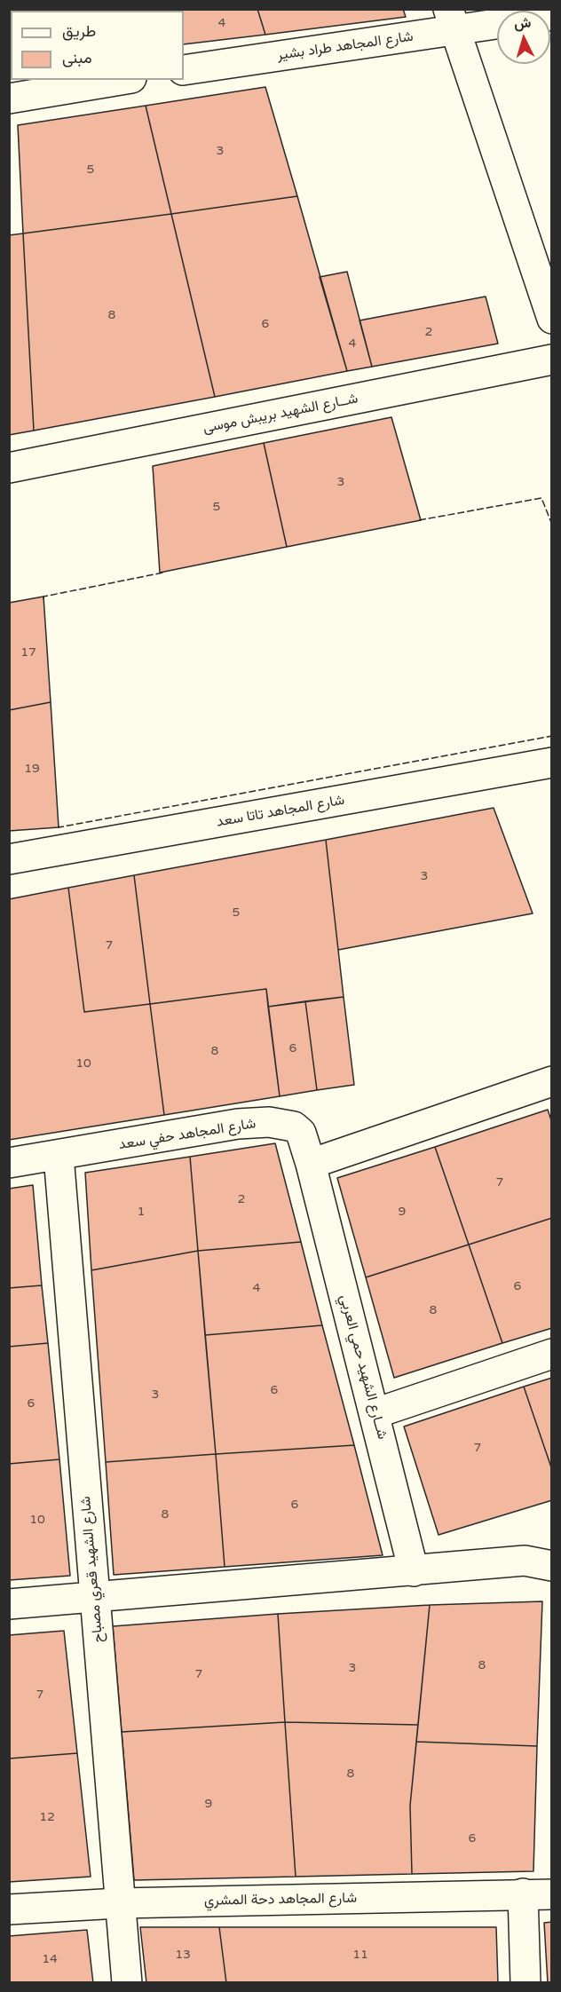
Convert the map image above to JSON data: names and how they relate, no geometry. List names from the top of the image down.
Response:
{
  "streets": {
    "street": [
      "شارع المجاهد طراد بشير",
      "شــارع الشهيد بريبش موسى",
      "شارع المجاهد تاتا سعد",
      "شارع المجاهد حفي سعد",
      "شــارع الشهيد حمي العربي",
      "شارع الشهيد قعري مصباح",
      "شارع المجاهد دحة المشري"
    ]
  },
  "crossings": [
    ["شارع المجاهد حفي سعد", "شــارع الشهيد حمي العربي"],
    ["شارع المجاهد حفي سعد", "شارع الشهيد قعري مصباح"],
    ["شارع الشهيد قعري مصباح", "شارع المجاهد دحة المشري"]
  ],
  "house_numbers": [
    "4",
    "3",
    "5",
    "8",
    "6",
    "2",
    "4",
    "3",
    "5",
    "17",
    "19",
    "3",
    "5",
    "7",
    "6",
    "8",
    "10",
    "7",
    "2",
    "1",
    "9",
    "6",
    "4",
    "8",
    "6",
    "3",
    "6",
    "7",
    "6",
    "8",
    "10",
    "8",
    "3",
    "7",
    "7",
    "8",
    "9",
    "12",
    "6",
    "13",
    "11",
    "14"
  ],
  "legend": ["طريق", "مبنى"],
  "north": "top"
}
